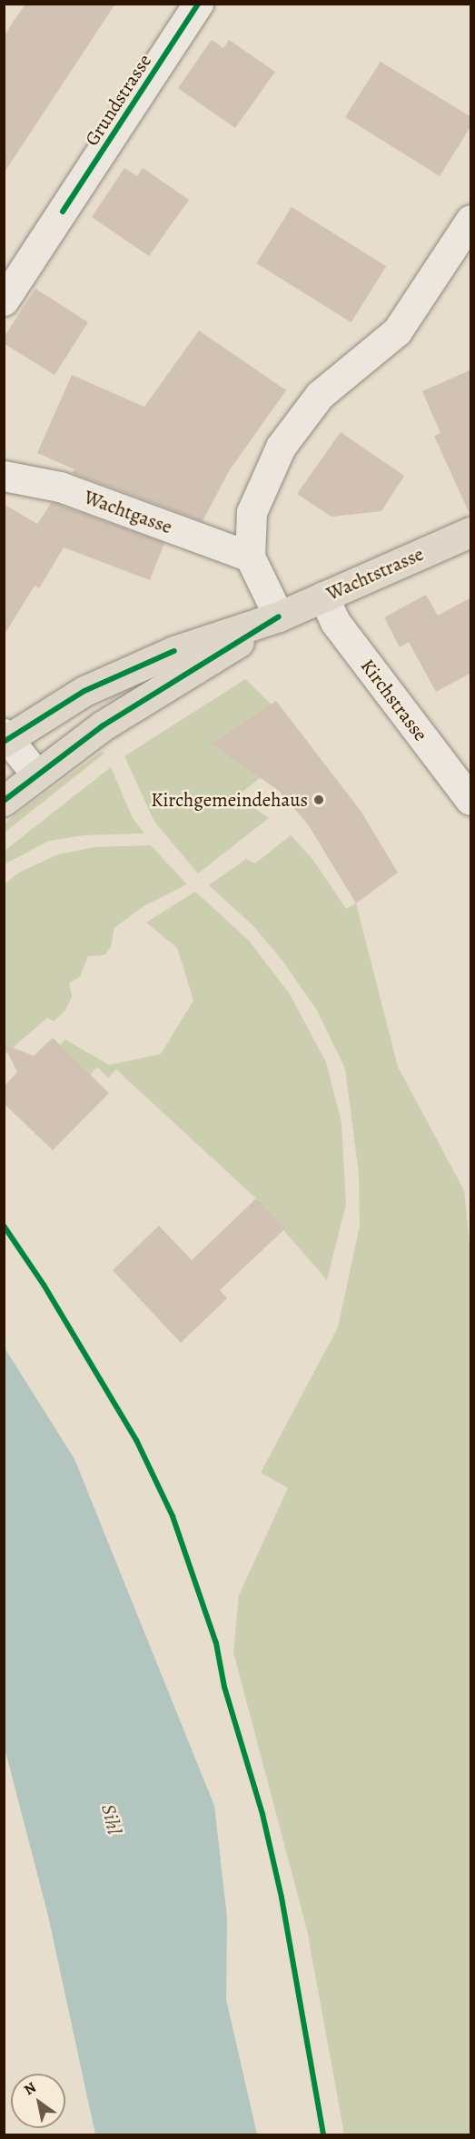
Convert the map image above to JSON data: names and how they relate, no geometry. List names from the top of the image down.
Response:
{
  "streets": {
    "main road": ["Wachtstrasse"],
    "street": ["Grundstrasse", "Wachtgasse", "Kirchstrasse"]
  },
  "crossings": [
    ["Wachtstrasse", "Kirchstrasse"]
  ],
  "water": ["Sihl"],
  "places": ["Kirchgemeindehaus"],
  "north": "top left"
}
